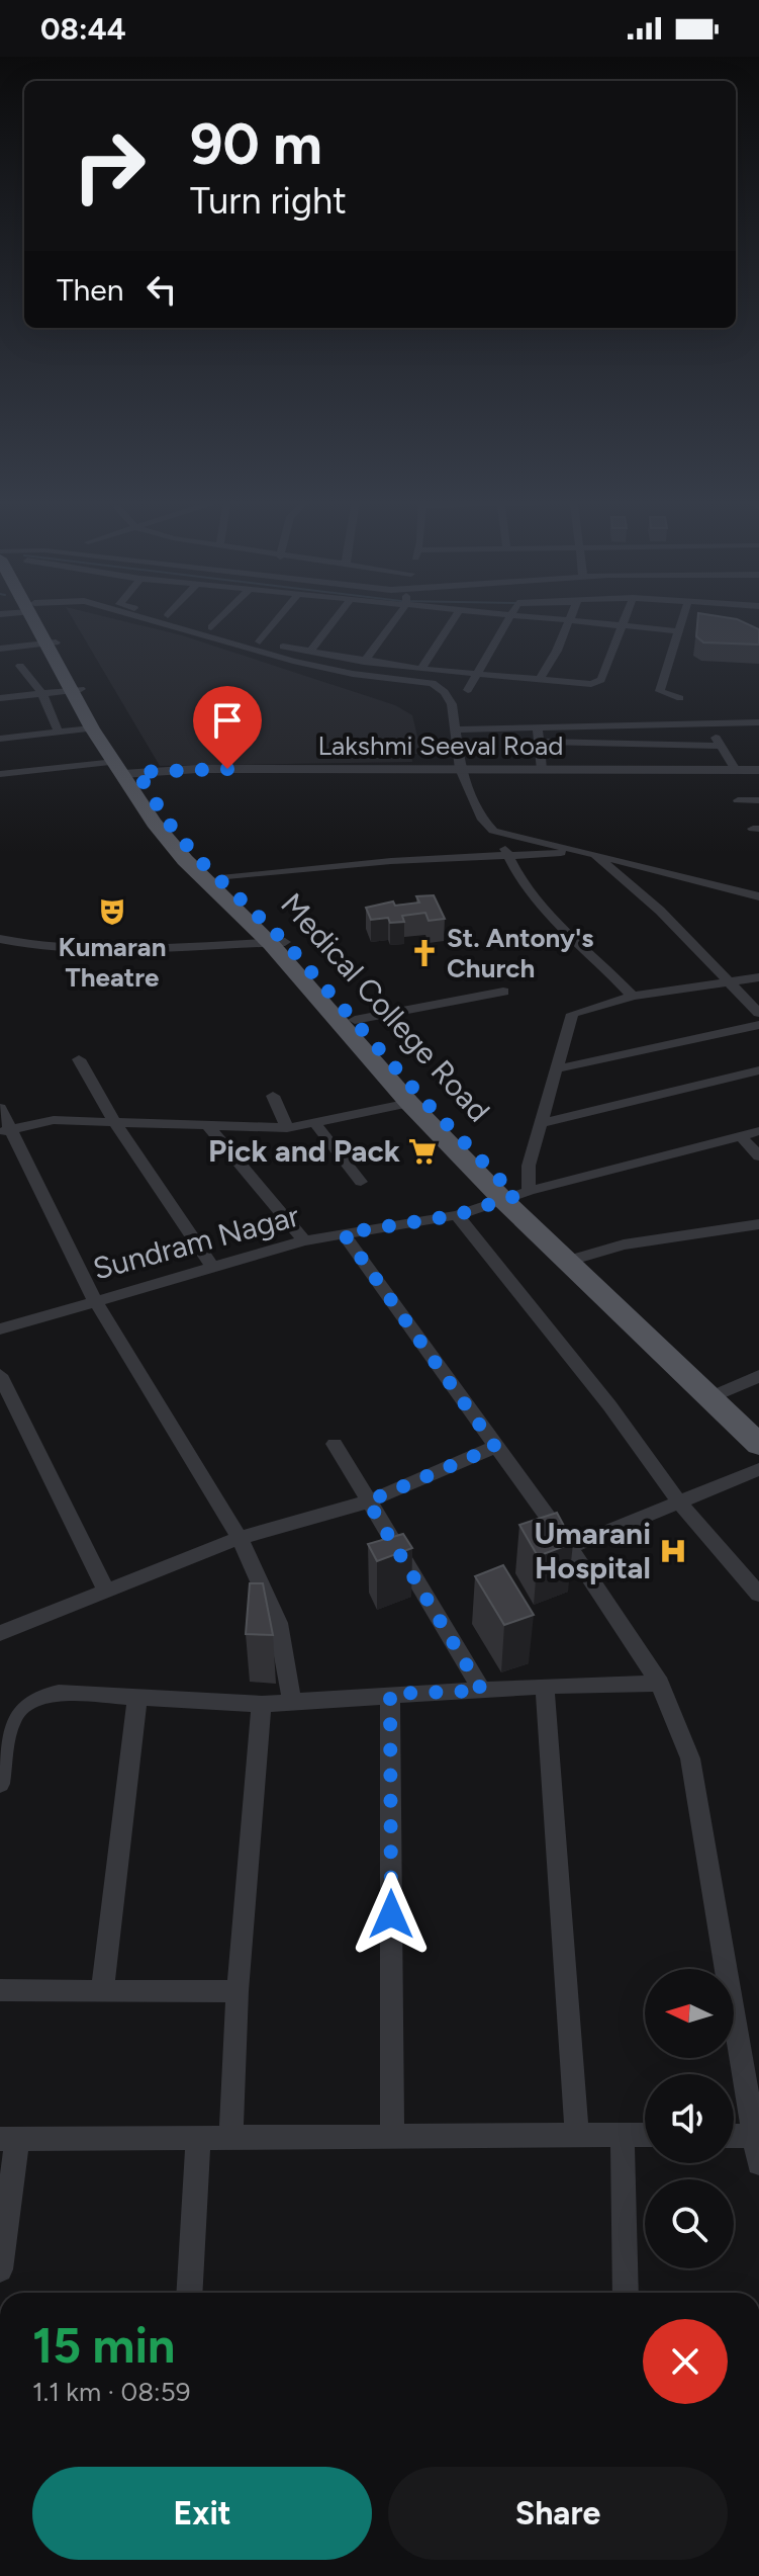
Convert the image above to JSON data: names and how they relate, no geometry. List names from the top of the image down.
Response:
{
  "streets": {
    "main road": ["Medical College Road"],
    "street": ["Lakshmi Seeval Road", "Sundram Nagar"]
  },
  "crossings": [
    ["Lakshmi Seeval Road", "Medical College Road"],
    ["Medical College Road", "Sundram Nagar"]
  ],
  "places": {
    "theatre": ["Kumaran Theatre"],
    "church": ["St. Antony's Church"],
    "supermarket": ["Pick and Pack"],
    "hospital": ["Umarani Hospital"]
  },
  "north": "left",
  "page": {
    "status": "08:44",
    "turn": ["90 m", "Turn right"],
    "then": "Then",
    "heading": ["15 min", "1.1 km · 08:59"],
    "buttons": ["Exit", "Share"]
  }
}
